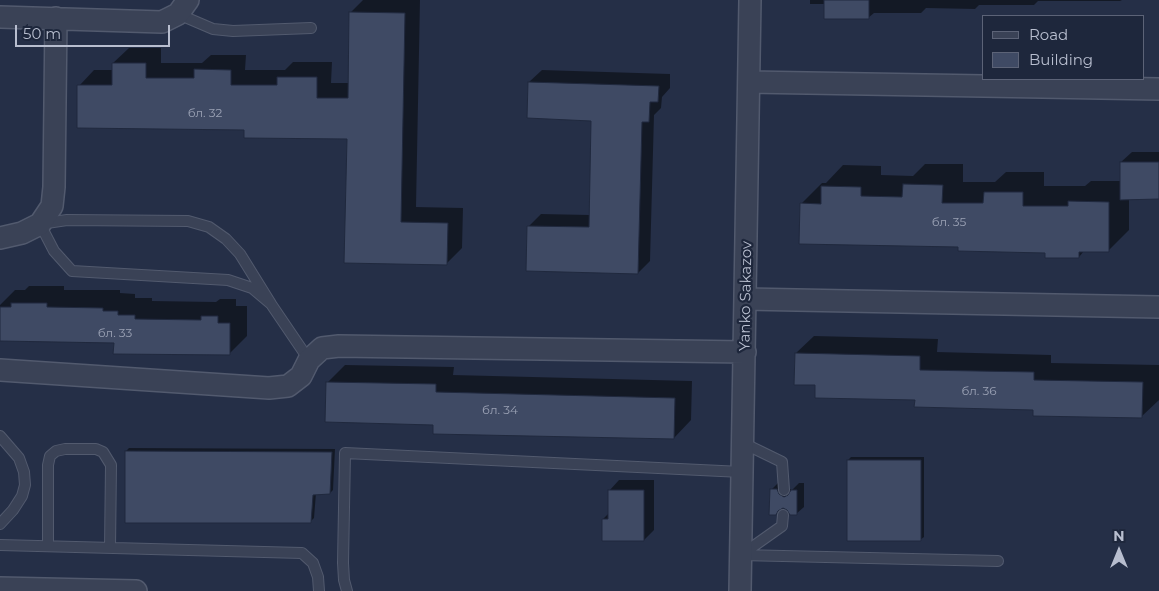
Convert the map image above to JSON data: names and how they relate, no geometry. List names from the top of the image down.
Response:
{
  "streets": {
    "street": ["Yanko Sakazov"]
  },
  "house_numbers": [
    "бл. 32",
    "бл. 35",
    "бл. 33",
    "бл. 36",
    "бл. 34"
  ],
  "legend": ["Road", "Building"],
  "scale_bar": "50 m",
  "north": "top"
}
